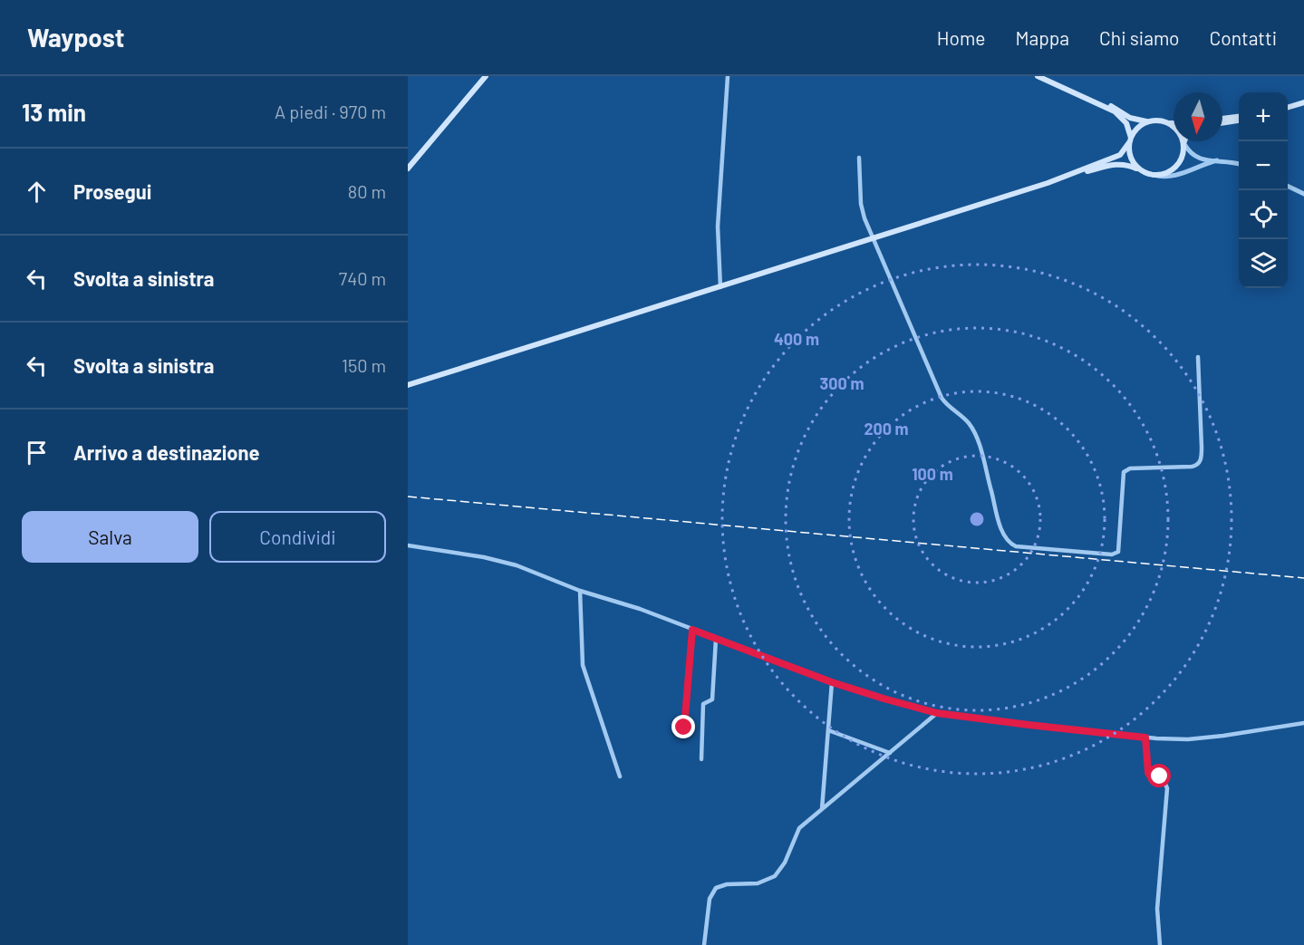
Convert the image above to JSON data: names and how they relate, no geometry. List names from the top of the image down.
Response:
{
  "north": "bottom",
  "page": {
    "header": "Waypost",
    "nav": [
      "Home",
      "Mappa",
      "Chi siamo",
      "Contatti"
    ],
    "heading": ["13 min", "A piedi · 970 m"],
    "map_buttons": ["+", "−"],
    "list": [
      ["Prosegui", "80 m"],
      ["Svolta a sinistra", "740 m"],
      ["Svolta a sinistra", "150 m"],
      "Arrivo a destinazione"
    ],
    "buttons": ["Salva", "Condividi"]
  },
  "rings": [
    "400 m",
    "300 m",
    "200 m",
    "100 m"
  ]
}
